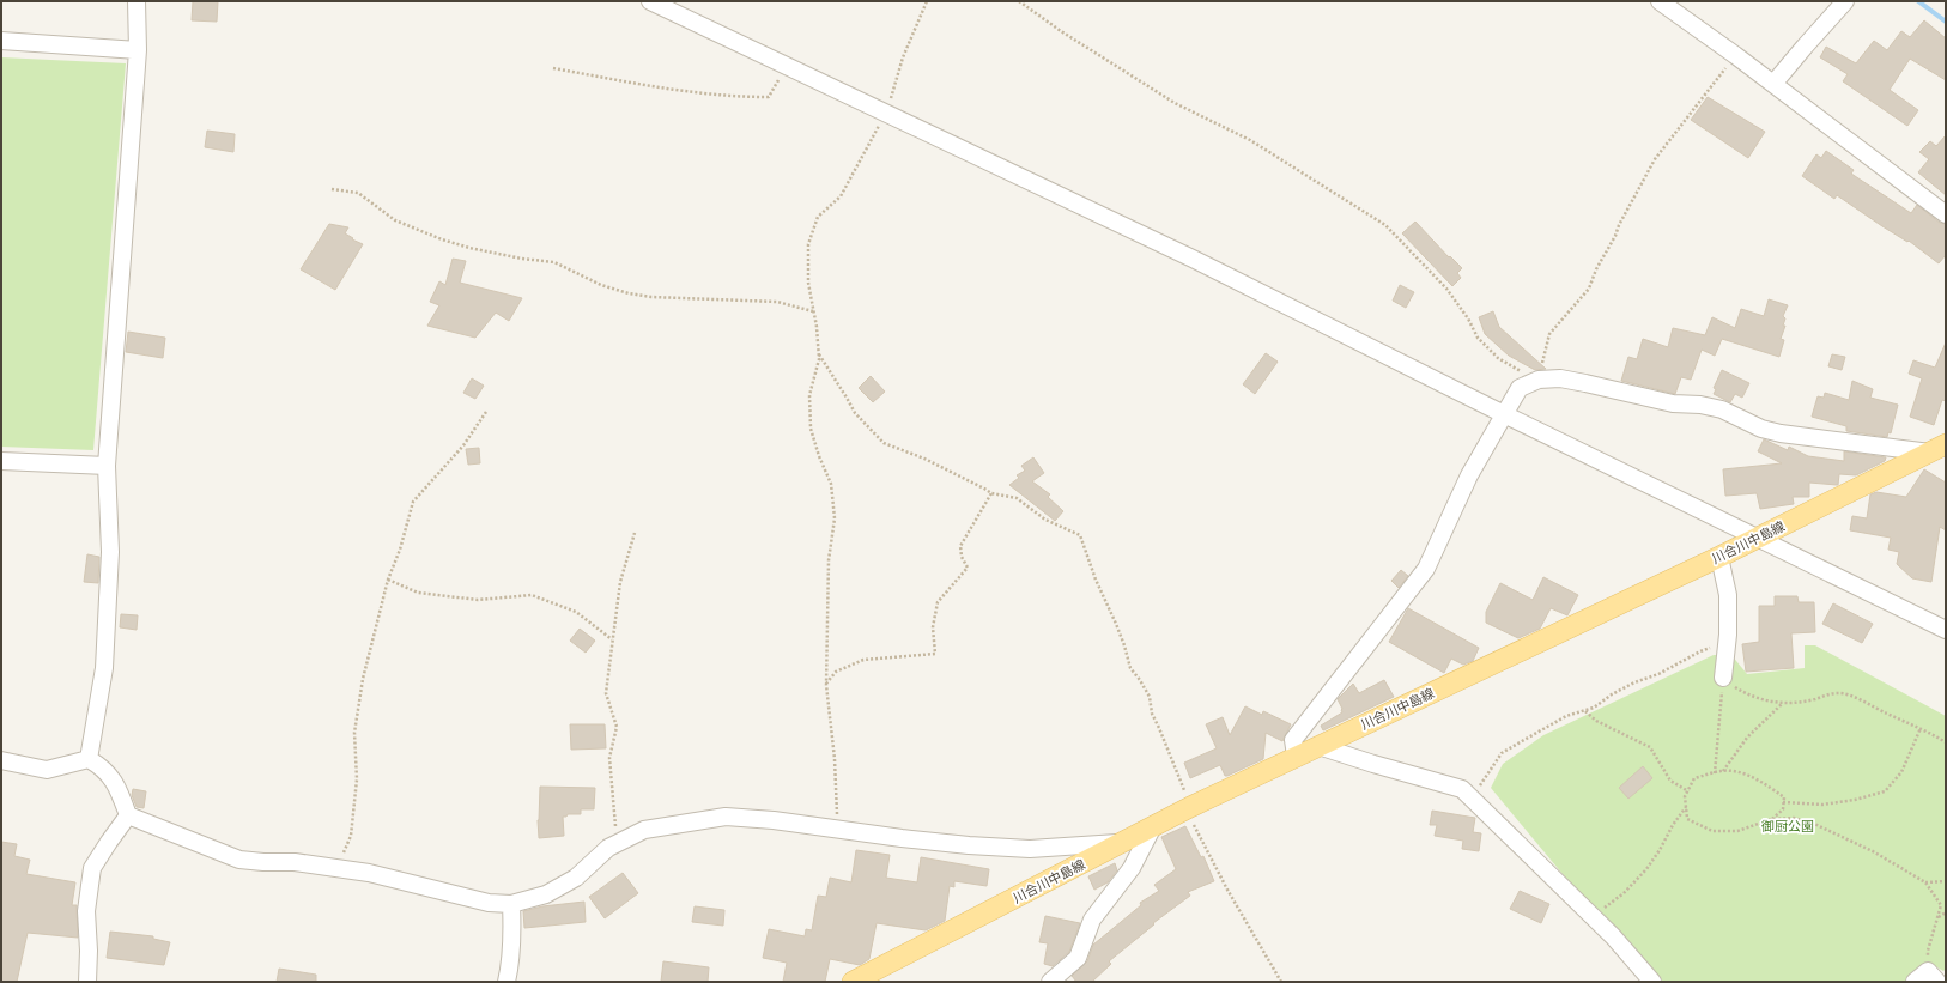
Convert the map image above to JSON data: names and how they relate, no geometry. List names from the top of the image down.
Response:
{
  "streets": {
    "main road": ["川合川中島線"]
  },
  "parks": ["御厨公園"]
}
